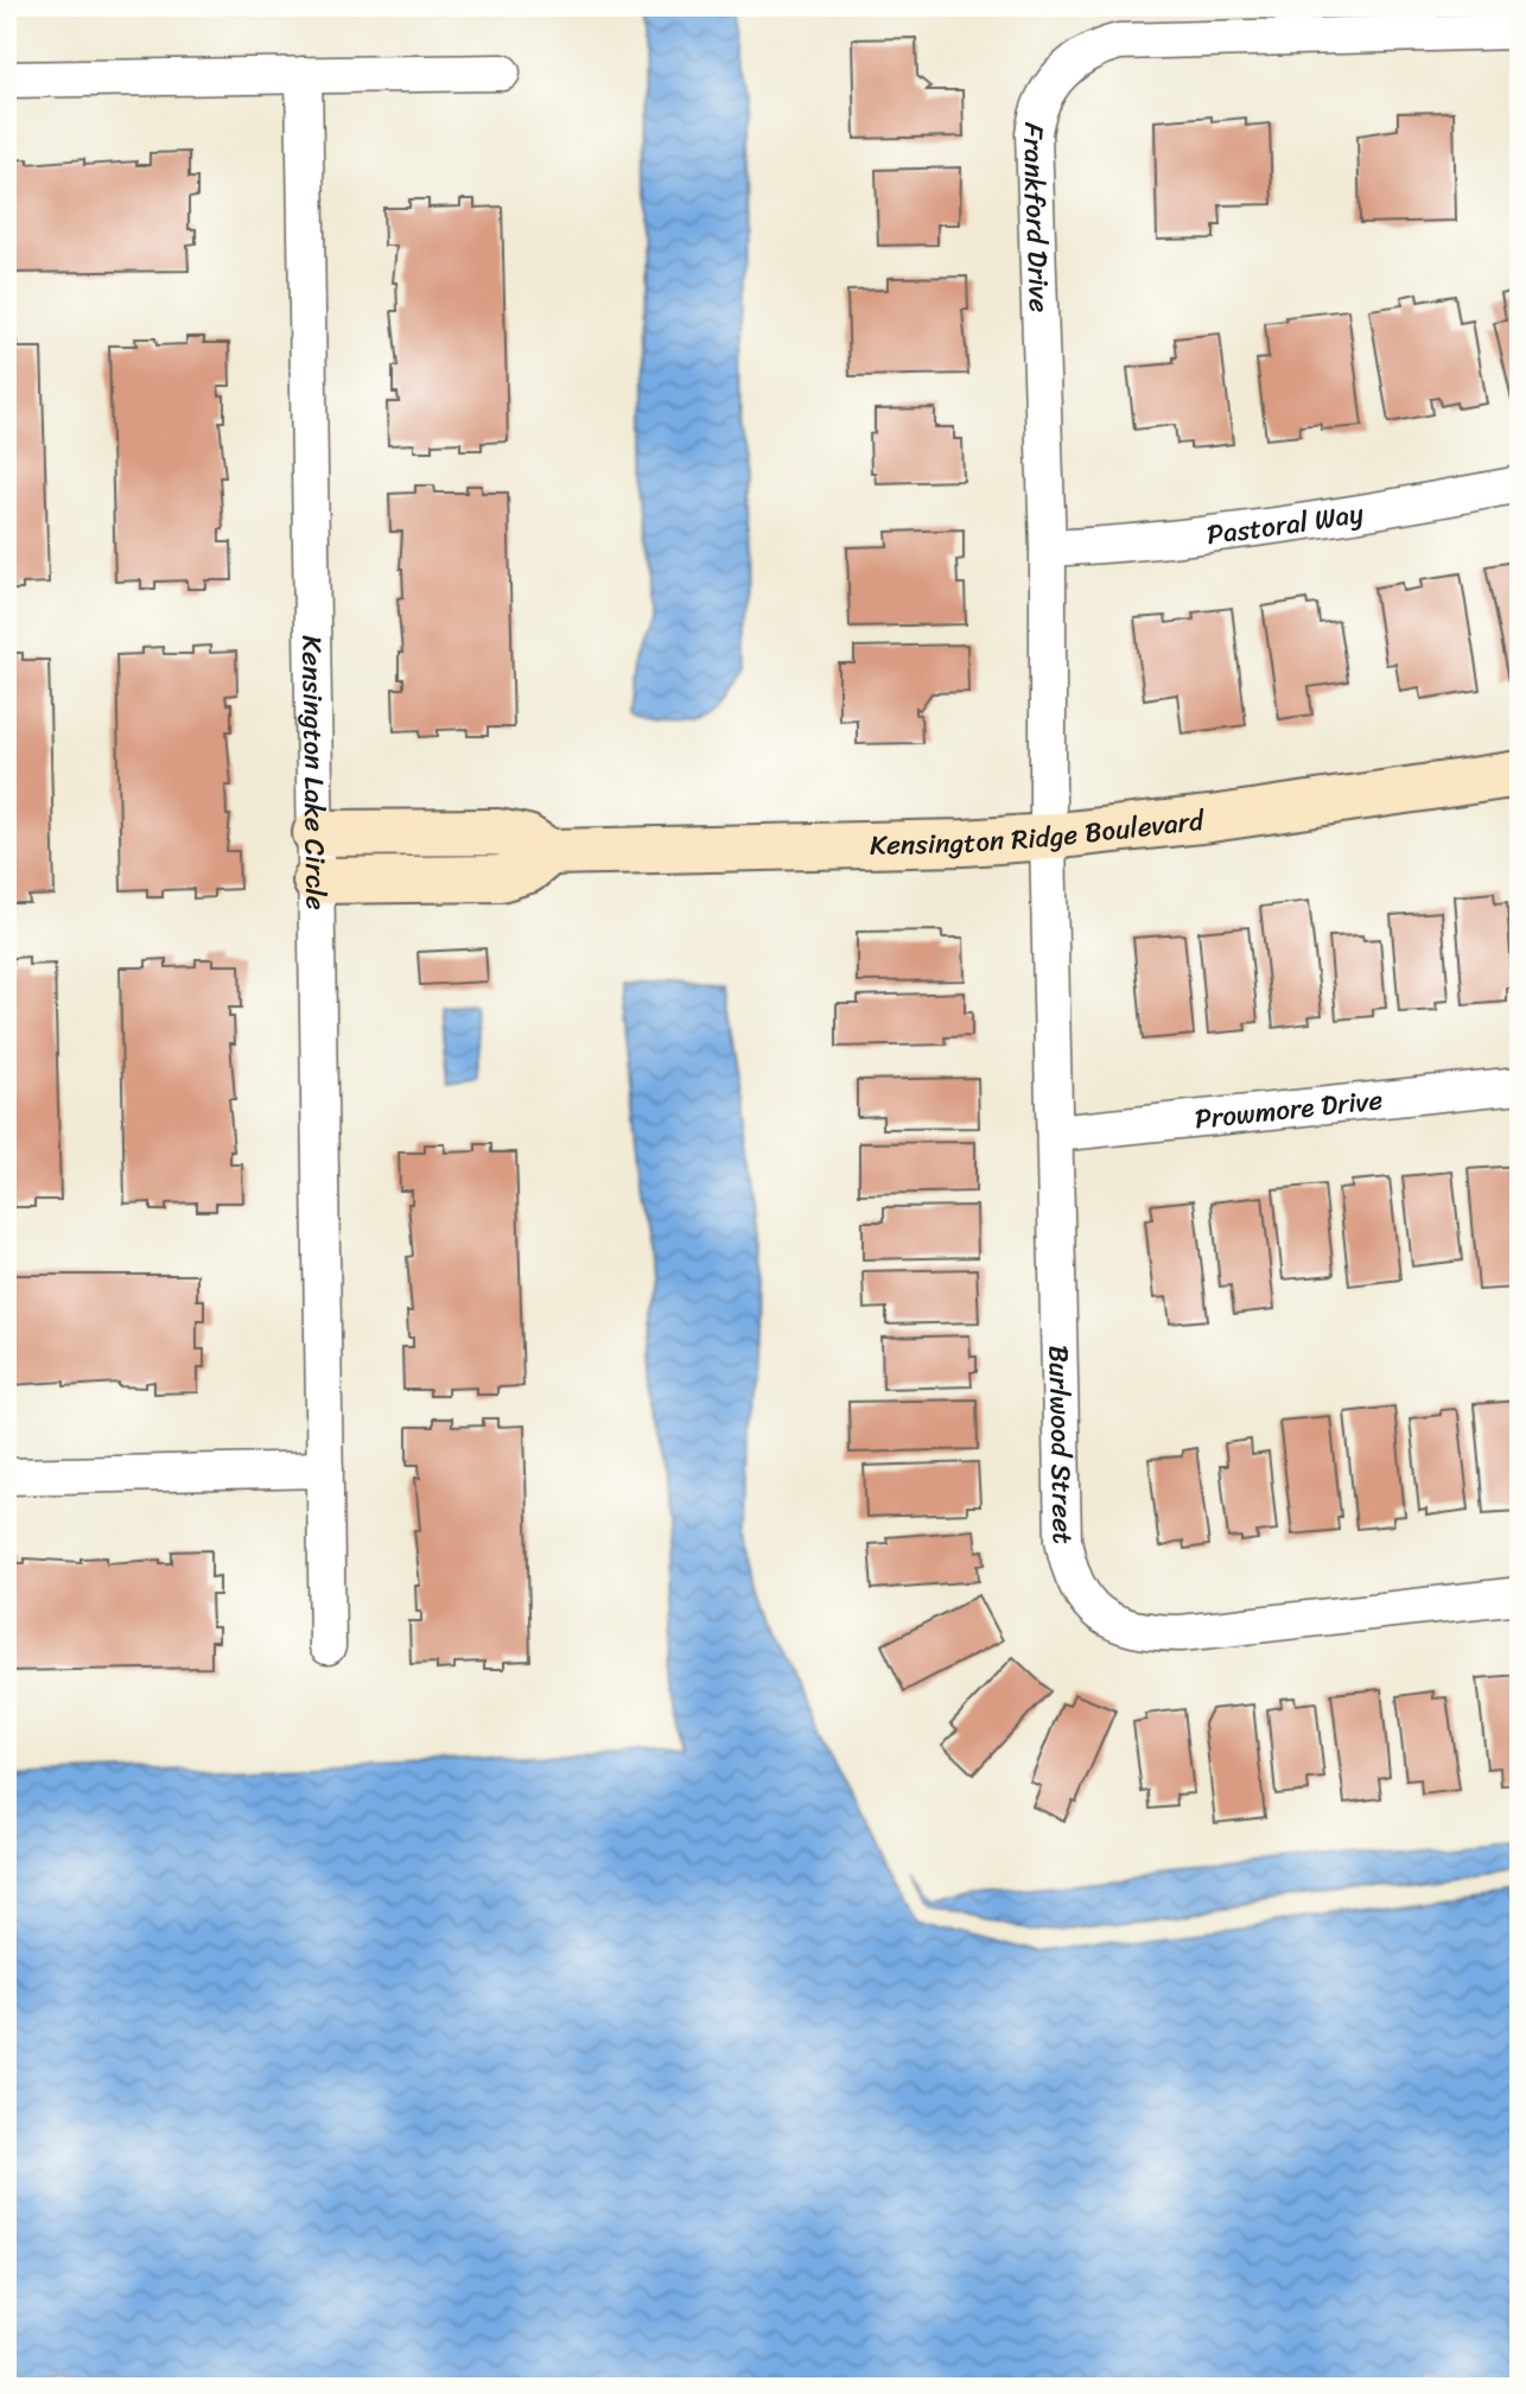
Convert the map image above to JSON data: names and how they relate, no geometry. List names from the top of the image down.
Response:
{
  "streets": {
    "street": [
      "Frankford Drive",
      "Pastoral Way",
      "Kensington Lake Circle",
      "Kensington Ridge Boulevard",
      "Prowmore Drive",
      "Burlwood Street"
    ]
  },
  "crossings": [
    ["Frankford Drive", "Pastoral Way"],
    ["Frankford Drive", "Kensington Ridge Boulevard"],
    ["Frankford Drive", "Burlwood Street"],
    ["Kensington Lake Circle", "Kensington Ridge Boulevard"],
    ["Kensington Ridge Boulevard", "Burlwood Street"],
    ["Prowmore Drive", "Burlwood Street"]
  ]
}
